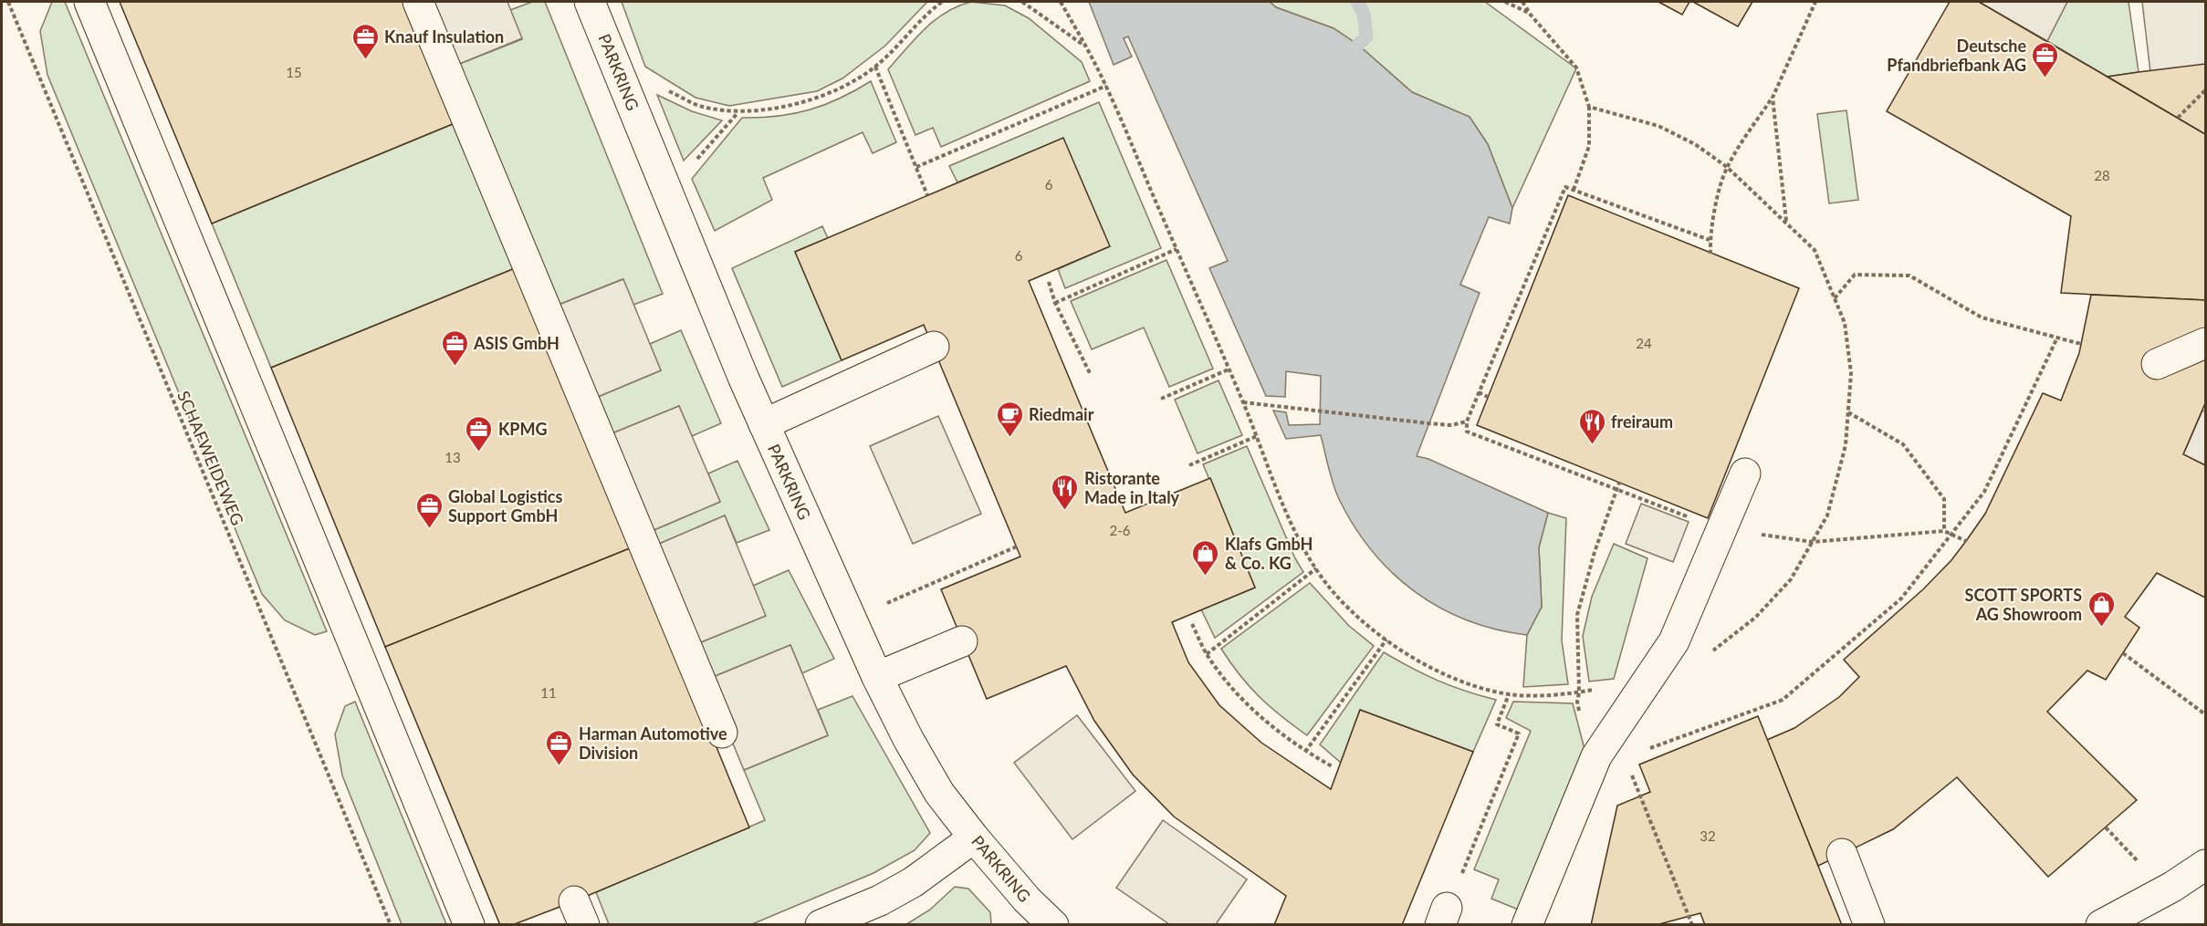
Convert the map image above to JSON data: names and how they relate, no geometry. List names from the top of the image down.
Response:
{
  "streets": {
    "street": ["PARKRING"],
    "path": ["SCHAFWEIDEWEG"]
  },
  "places": {
    "office": [
      "Knauf Insulation",
      "Deutsche Pfandbriefbank AG",
      "ASIS GmbH",
      "KPMG",
      "Global Logistics Support GmbH",
      "Harman Automotive Division"
    ],
    "cafe": ["Riedmair"],
    "restaurant": ["freiraum", "Ristorante Made in Italy"],
    "shop": ["Klafs GmbH & Co. KG", "SCOTT SPORTS AG Showroom"]
  },
  "house_numbers": [
    "15",
    "28",
    "6",
    "6",
    "24",
    "13",
    "2-6",
    "11",
    "32"
  ]
}
